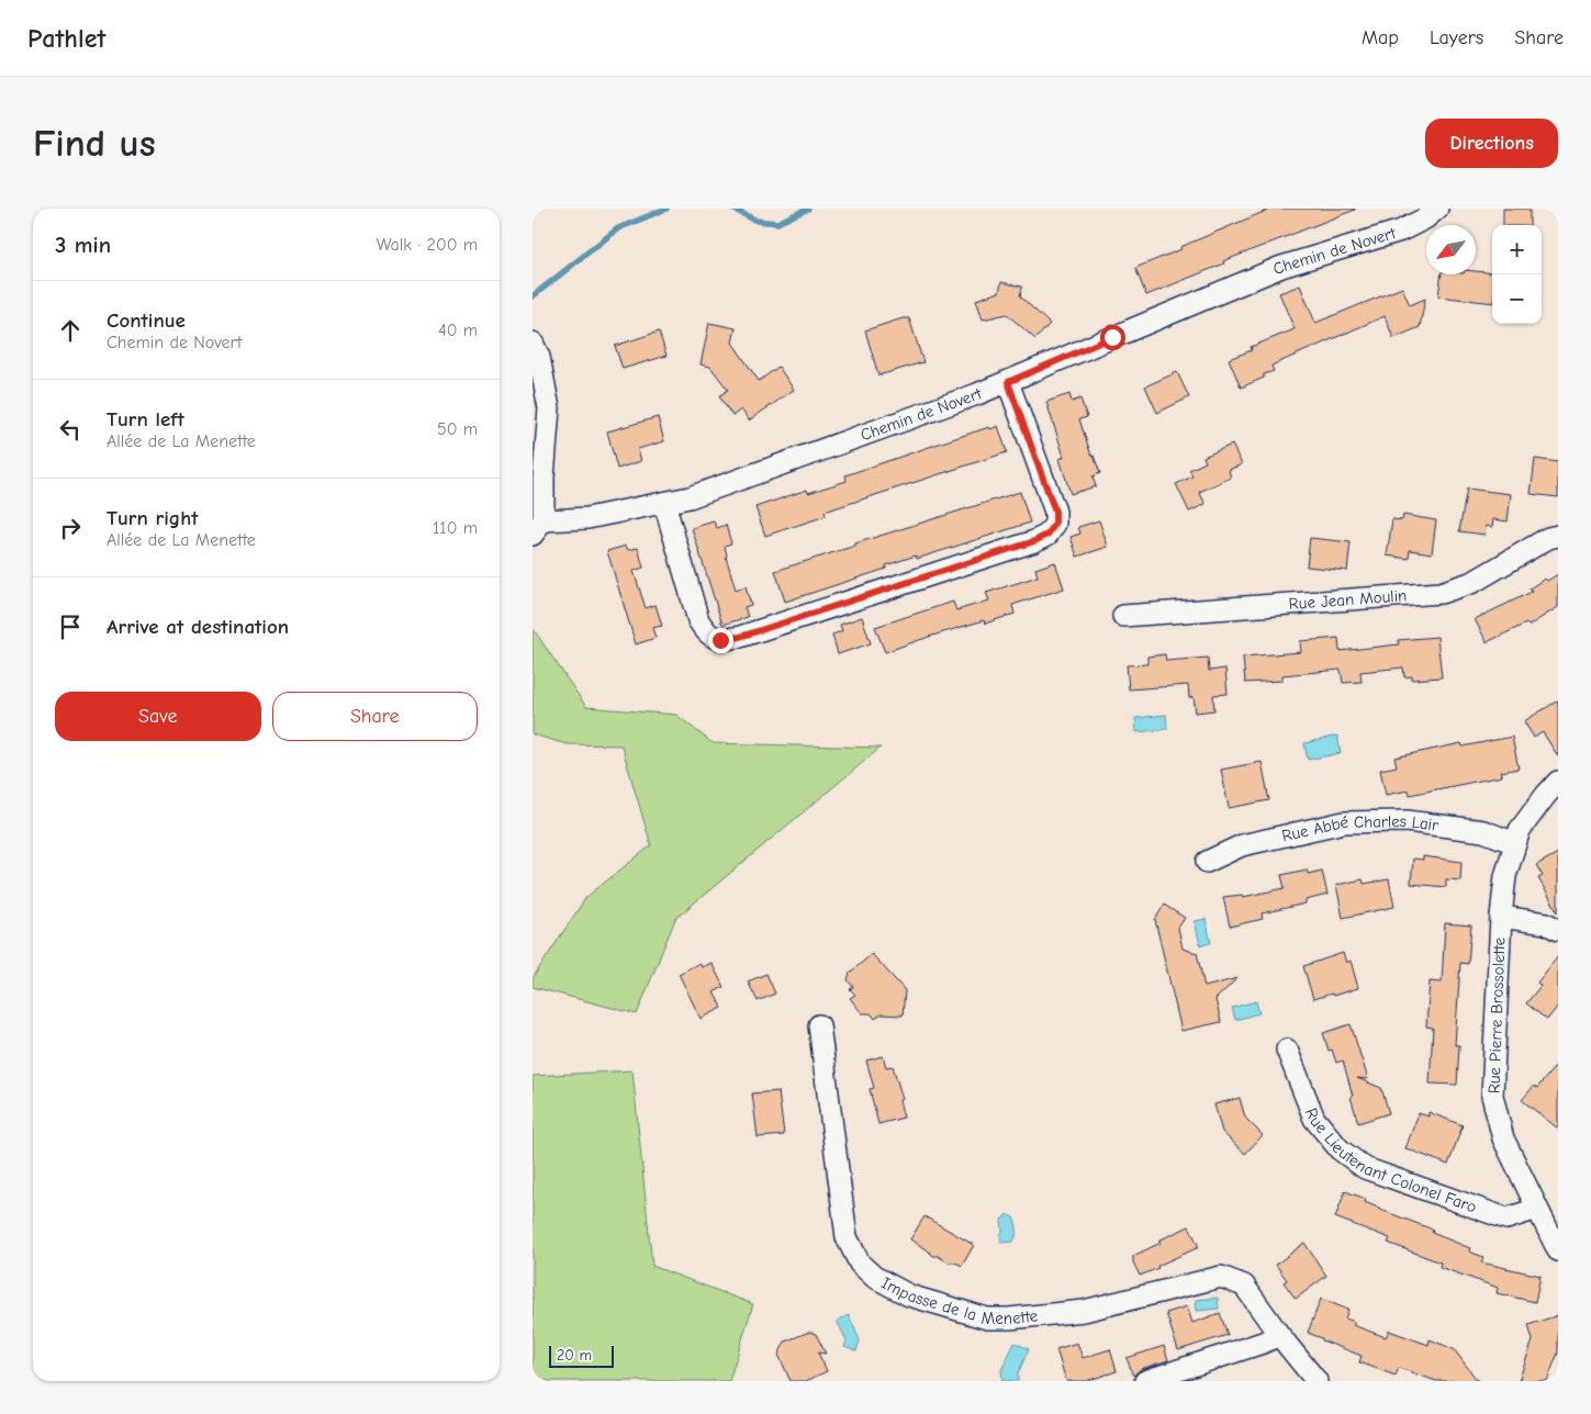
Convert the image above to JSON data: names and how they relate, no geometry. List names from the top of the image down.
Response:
{
  "streets": {
    "street": [
      "Chemin de Novert",
      "Rue Jean Moulin",
      "Rue Abbé Charles Lair",
      "Rue Pierre Brossolette",
      "Rue Lieutenant Colonel Faro",
      "Impasse de la Menette"
    ]
  },
  "crossings": [
    ["Rue Abbé Charles Lair", "Rue Pierre Brossolette"],
    ["Rue Pierre Brossolette", "Rue Lieutenant Colonel Faro"]
  ],
  "scale_bar": "20 m",
  "north": "bottom left",
  "page": {
    "header": "Pathlet",
    "nav": ["Map", "Layers", "Share"],
    "buttons": [
      "Directions",
      ["Save", "Share"]
    ],
    "title": "Find us",
    "heading": ["3 min", "Walk · 200 m"],
    "map_buttons": ["+", "−"],
    "list": [
      ["Continue", "Chemin de Novert", "40 m"],
      ["Turn left", "Allée de La Menette", "50 m"],
      ["Turn right", "Allée de La Menette", "110 m"],
      "Arrive at destination"
    ],
    "scale": "20 m"
  }
}
